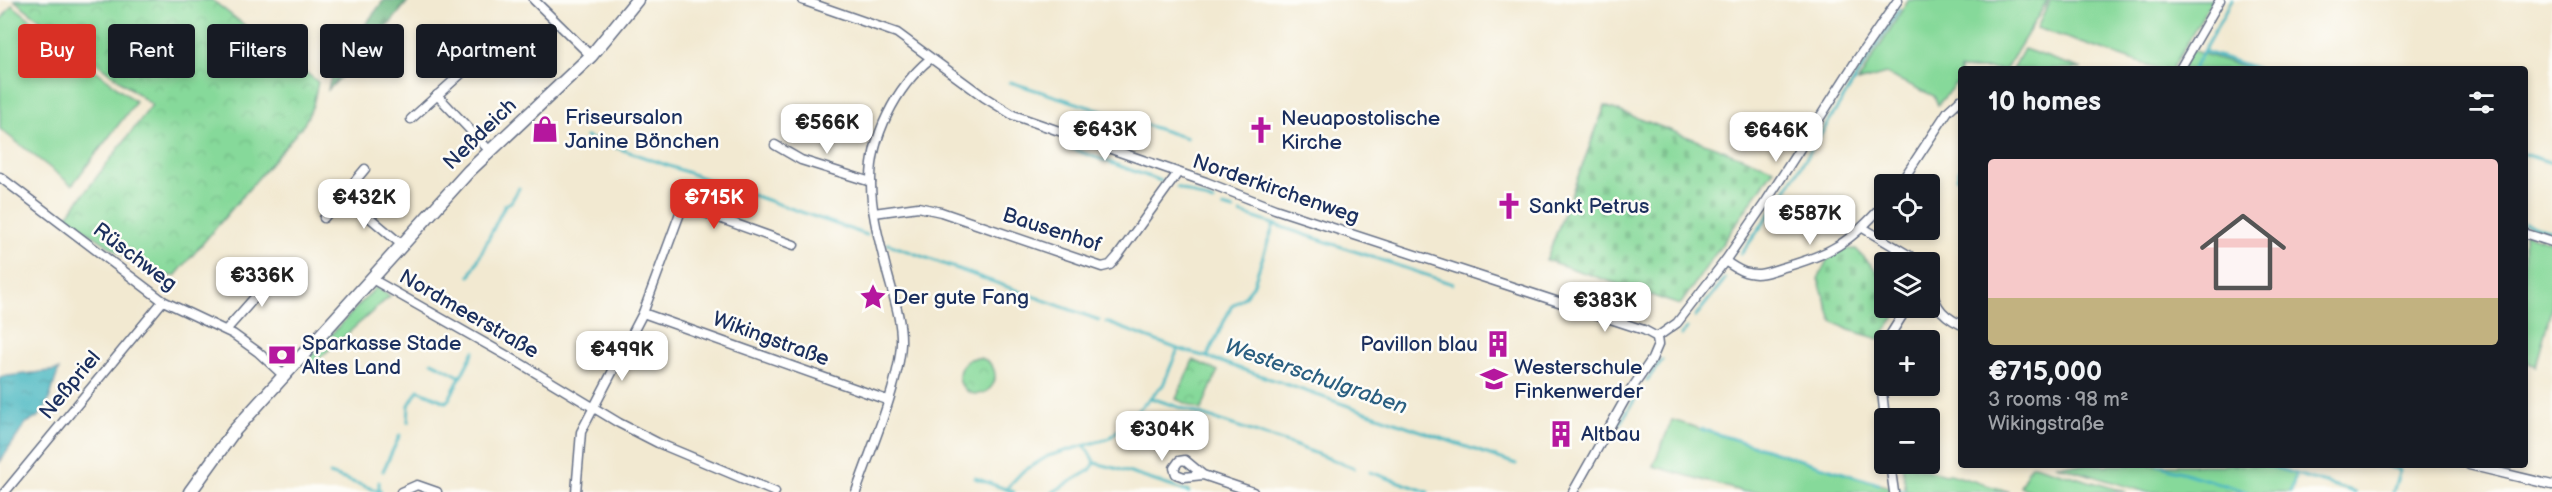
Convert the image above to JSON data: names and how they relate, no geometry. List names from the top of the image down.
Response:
{
  "streets": {
    "street": [
      "Neßdeich",
      "Norderkirchenweg",
      "Bausenhof",
      "Rüschweg",
      "Nordmeerstraße",
      "Wikingstraße",
      "Neßpriel"
    ]
  },
  "crossings": [
    ["Neßdeich", "Rüschweg"],
    ["Neßdeich", "Nordmeerstraße"],
    ["Norderkirchenweg", "Bausenhof"],
    ["Rüschweg", "Neßpriel"]
  ],
  "water": ["Westerschulgraben"],
  "places": {
    "shop": ["Friseursalon Janine Bönchen"],
    "church": ["Neuapostolische Kirche", "Sankt Petrus"],
    "place": ["Der gute Fang"],
    "building": ["Pavillon blau", "Altbau"],
    "bank": ["Sparkasse Stade Altes Land"],
    "school or university": ["Westerschule Finkenwerder"]
  },
  "page": {
    "chip": [
      "Buy",
      "Rent",
      "Filters",
      "New",
      "Apartment"
    ],
    "heading": "10 homes",
    "price": [
      "€566K",
      "€643K",
      "€646K",
      "€432K",
      "€715K",
      "€587K",
      "€336K",
      "€383K",
      "€499K",
      "€304K"
    ],
    "list": [
      {
        "name": "€715,000",
        "note": "3 rooms · 98 m² · Wikingstraße"
      }
    ],
    "map_buttons": ["+", "−"]
  }
}
